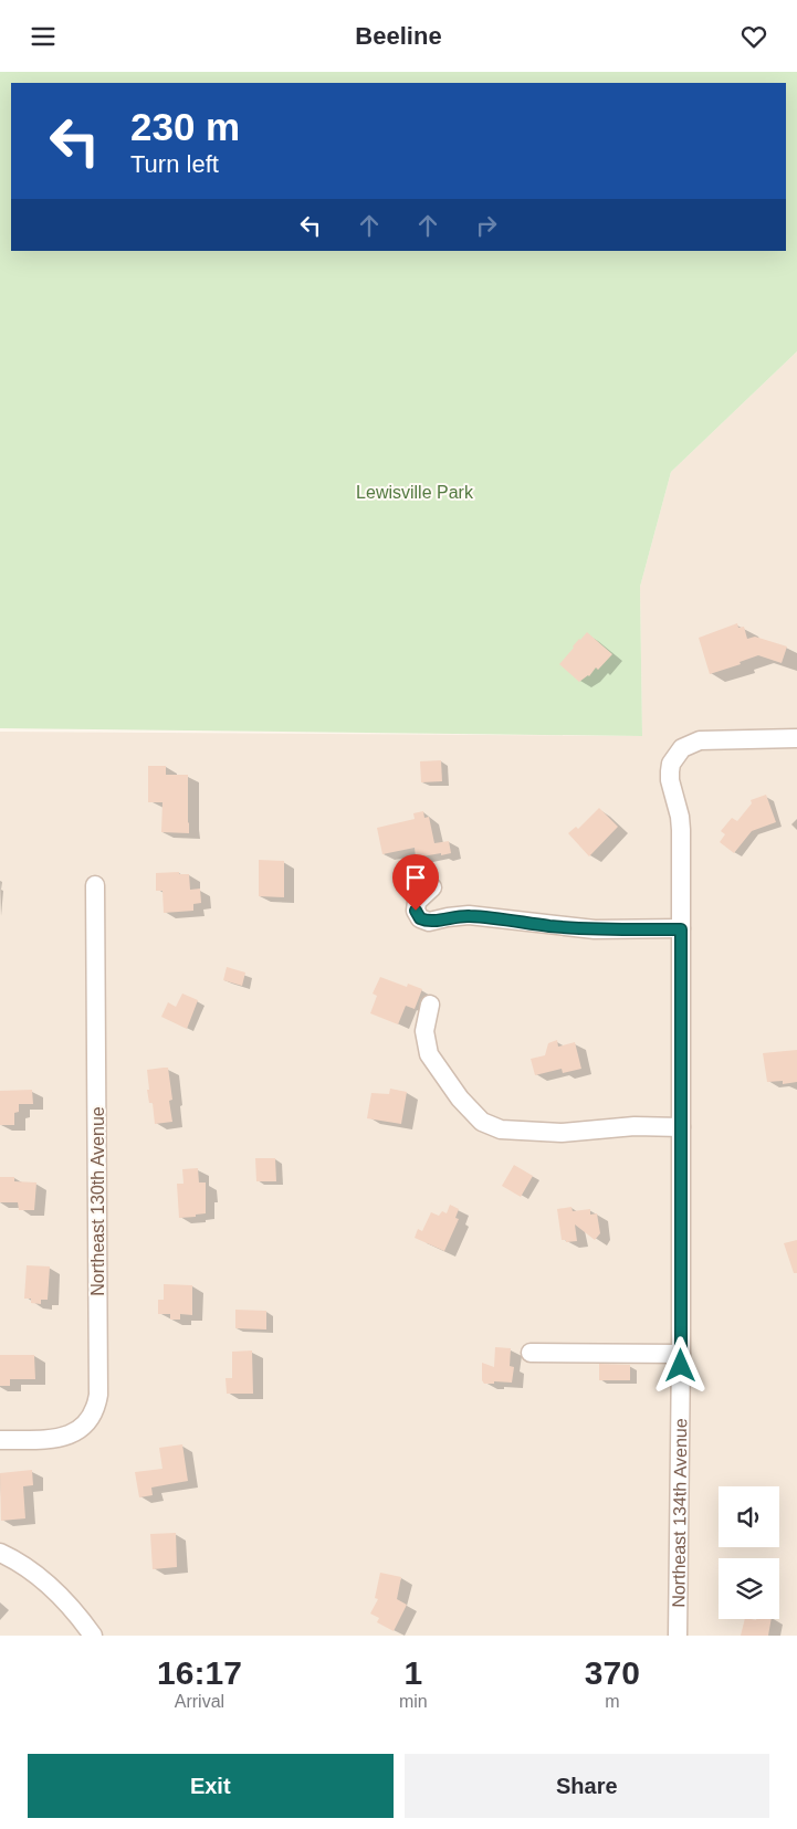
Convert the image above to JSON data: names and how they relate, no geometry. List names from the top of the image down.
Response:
{
  "streets": {
    "street": ["Northeast 130th Avenue", "Northeast 134th Avenue"]
  },
  "parks": ["Lewisville Park"],
  "page": {
    "header": "Beeline",
    "turn": ["230 m", "Turn left"],
    "eta": [
      "16:17",
      "Arrival",
      "1",
      "min",
      "370",
      "m"
    ],
    "buttons": ["Exit", "Share"]
  }
}
